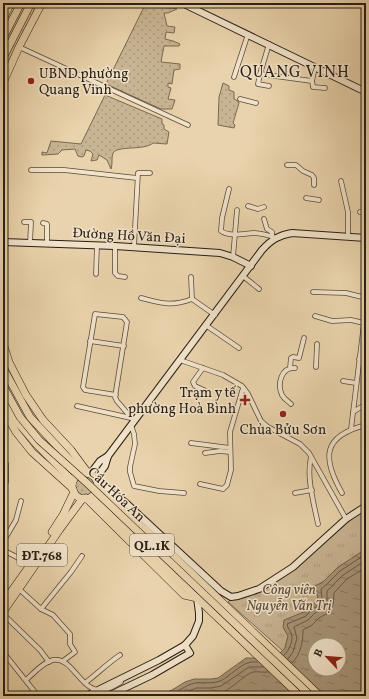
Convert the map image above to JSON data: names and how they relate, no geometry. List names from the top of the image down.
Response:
{
  "streets": {
    "main road": ["Cầu Hóa An", "QL.1K", "ĐT.768"],
    "street": ["Đường Hồ Văn Đại"]
  },
  "crossings": [
    ["Cầu Hóa An", "QL.1K"],
    ["QL.1K", "ĐT.768"]
  ],
  "districts": ["QUANG VINH"],
  "parks": ["Công viên Nguyễn Văn Trị"],
  "places": {
    "other": ["UBND phường Quang Vinh", "Chùa Bửu Sơn"],
    "health": ["Trạm y tế phường Hoà Bình"]
  },
  "north": "top left"
}
